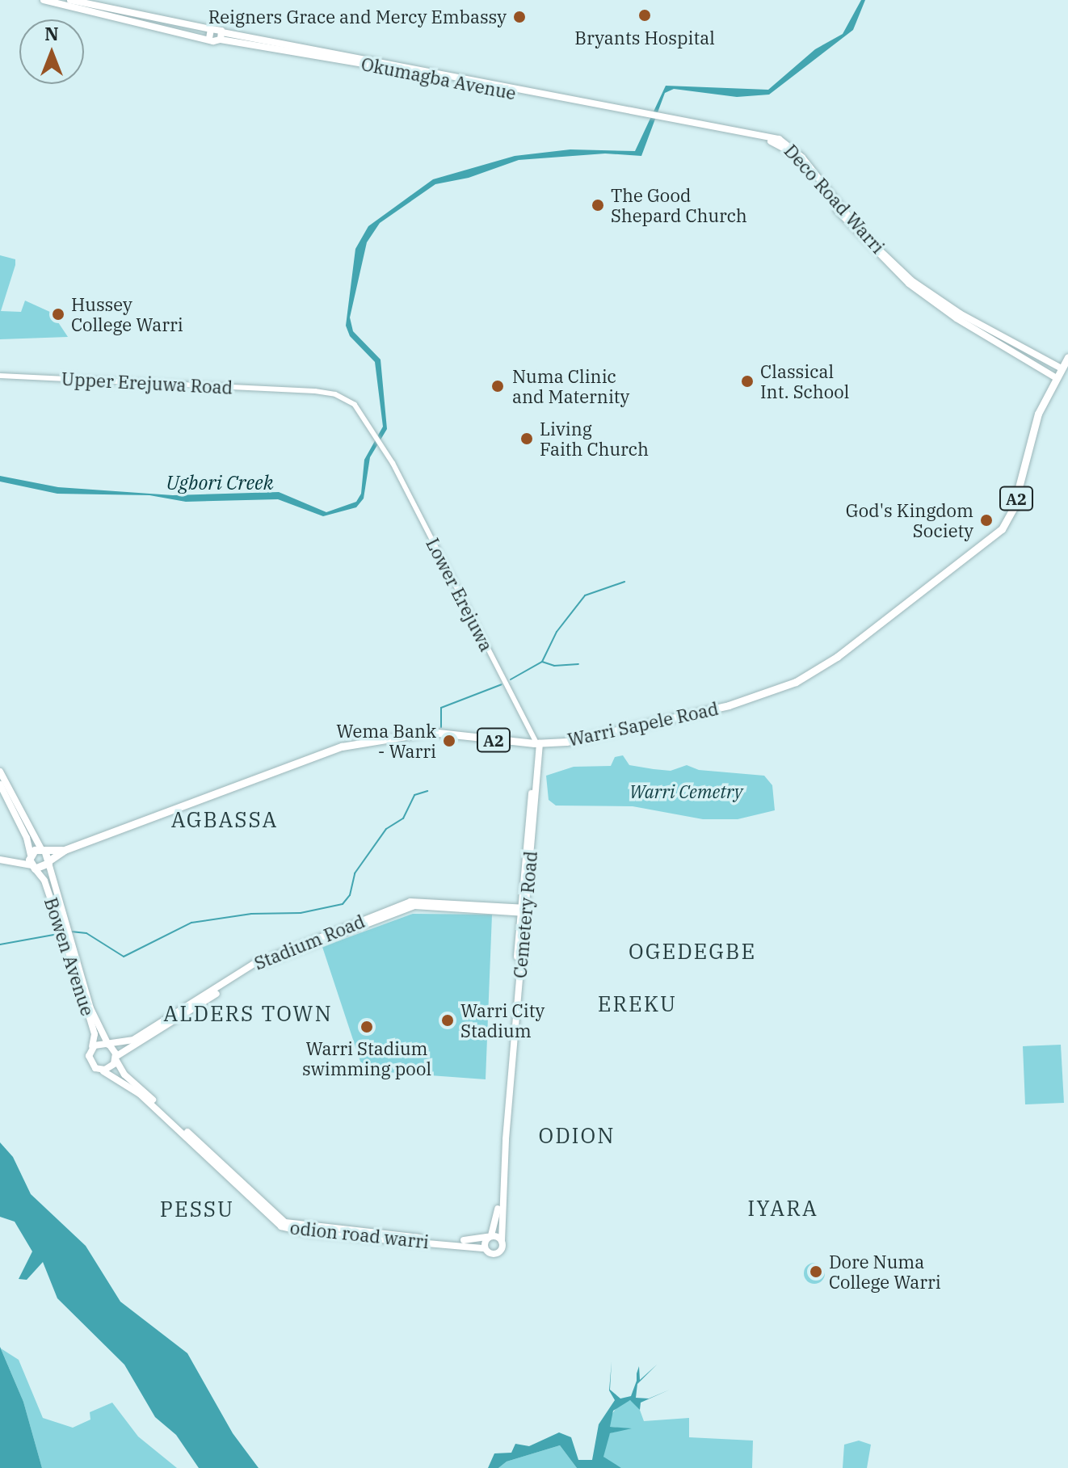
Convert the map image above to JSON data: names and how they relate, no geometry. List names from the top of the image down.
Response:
{
  "streets": {
    "highway": ["A2", "Warri Sapele Road"],
    "main road": [
      "Okumagba Avenue",
      "Deco Road Warri",
      "Cemetery Road",
      "Stadium Road",
      "Bowen Avenue",
      "odion road warri"
    ],
    "street": ["Upper Erejuwa Road", "Lower Erejuwa"]
  },
  "crossings": [
    ["Okumagba Avenue", "Deco Road Warri"],
    ["Deco Road Warri", "Warri Sapele Road"],
    ["Upper Erejuwa Road", "Lower Erejuwa"],
    ["Lower Erejuwa", "Warri Sapele Road"],
    ["Lower Erejuwa", "Cemetery Road"],
    ["Warri Sapele Road", "Cemetery Road"],
    ["Warri Sapele Road", "Bowen Avenue"],
    ["Cemetery Road", "Stadium Road"],
    ["Cemetery Road", "odion road warri"],
    ["Stadium Road", "Bowen Avenue"],
    ["Stadium Road", "odion road warri"],
    ["Bowen Avenue", "odion road warri"]
  ],
  "districts": [
    "AGBASSA",
    "OGEDEGBE",
    "EREKU",
    "ALDERS TOWN",
    "ODION",
    "IYARA",
    "PESSU"
  ],
  "water": ["Ugbori Creek"],
  "parks": ["Warri Cemetry"],
  "places": [
    "Bryants Hospital",
    "Reigners Grace and Mercy Embassy",
    "The Good Shepard Church",
    "Hussey College Warri",
    "Classical Int. School",
    "Numa Clinic and Maternity",
    "Living Faith Church",
    "God's Kingdom Society",
    "Wema Bank - Warri",
    "Warri City Stadium",
    "Warri Stadium swimming pool",
    "Dore Numa College Warri"
  ],
  "north": "top"
}
